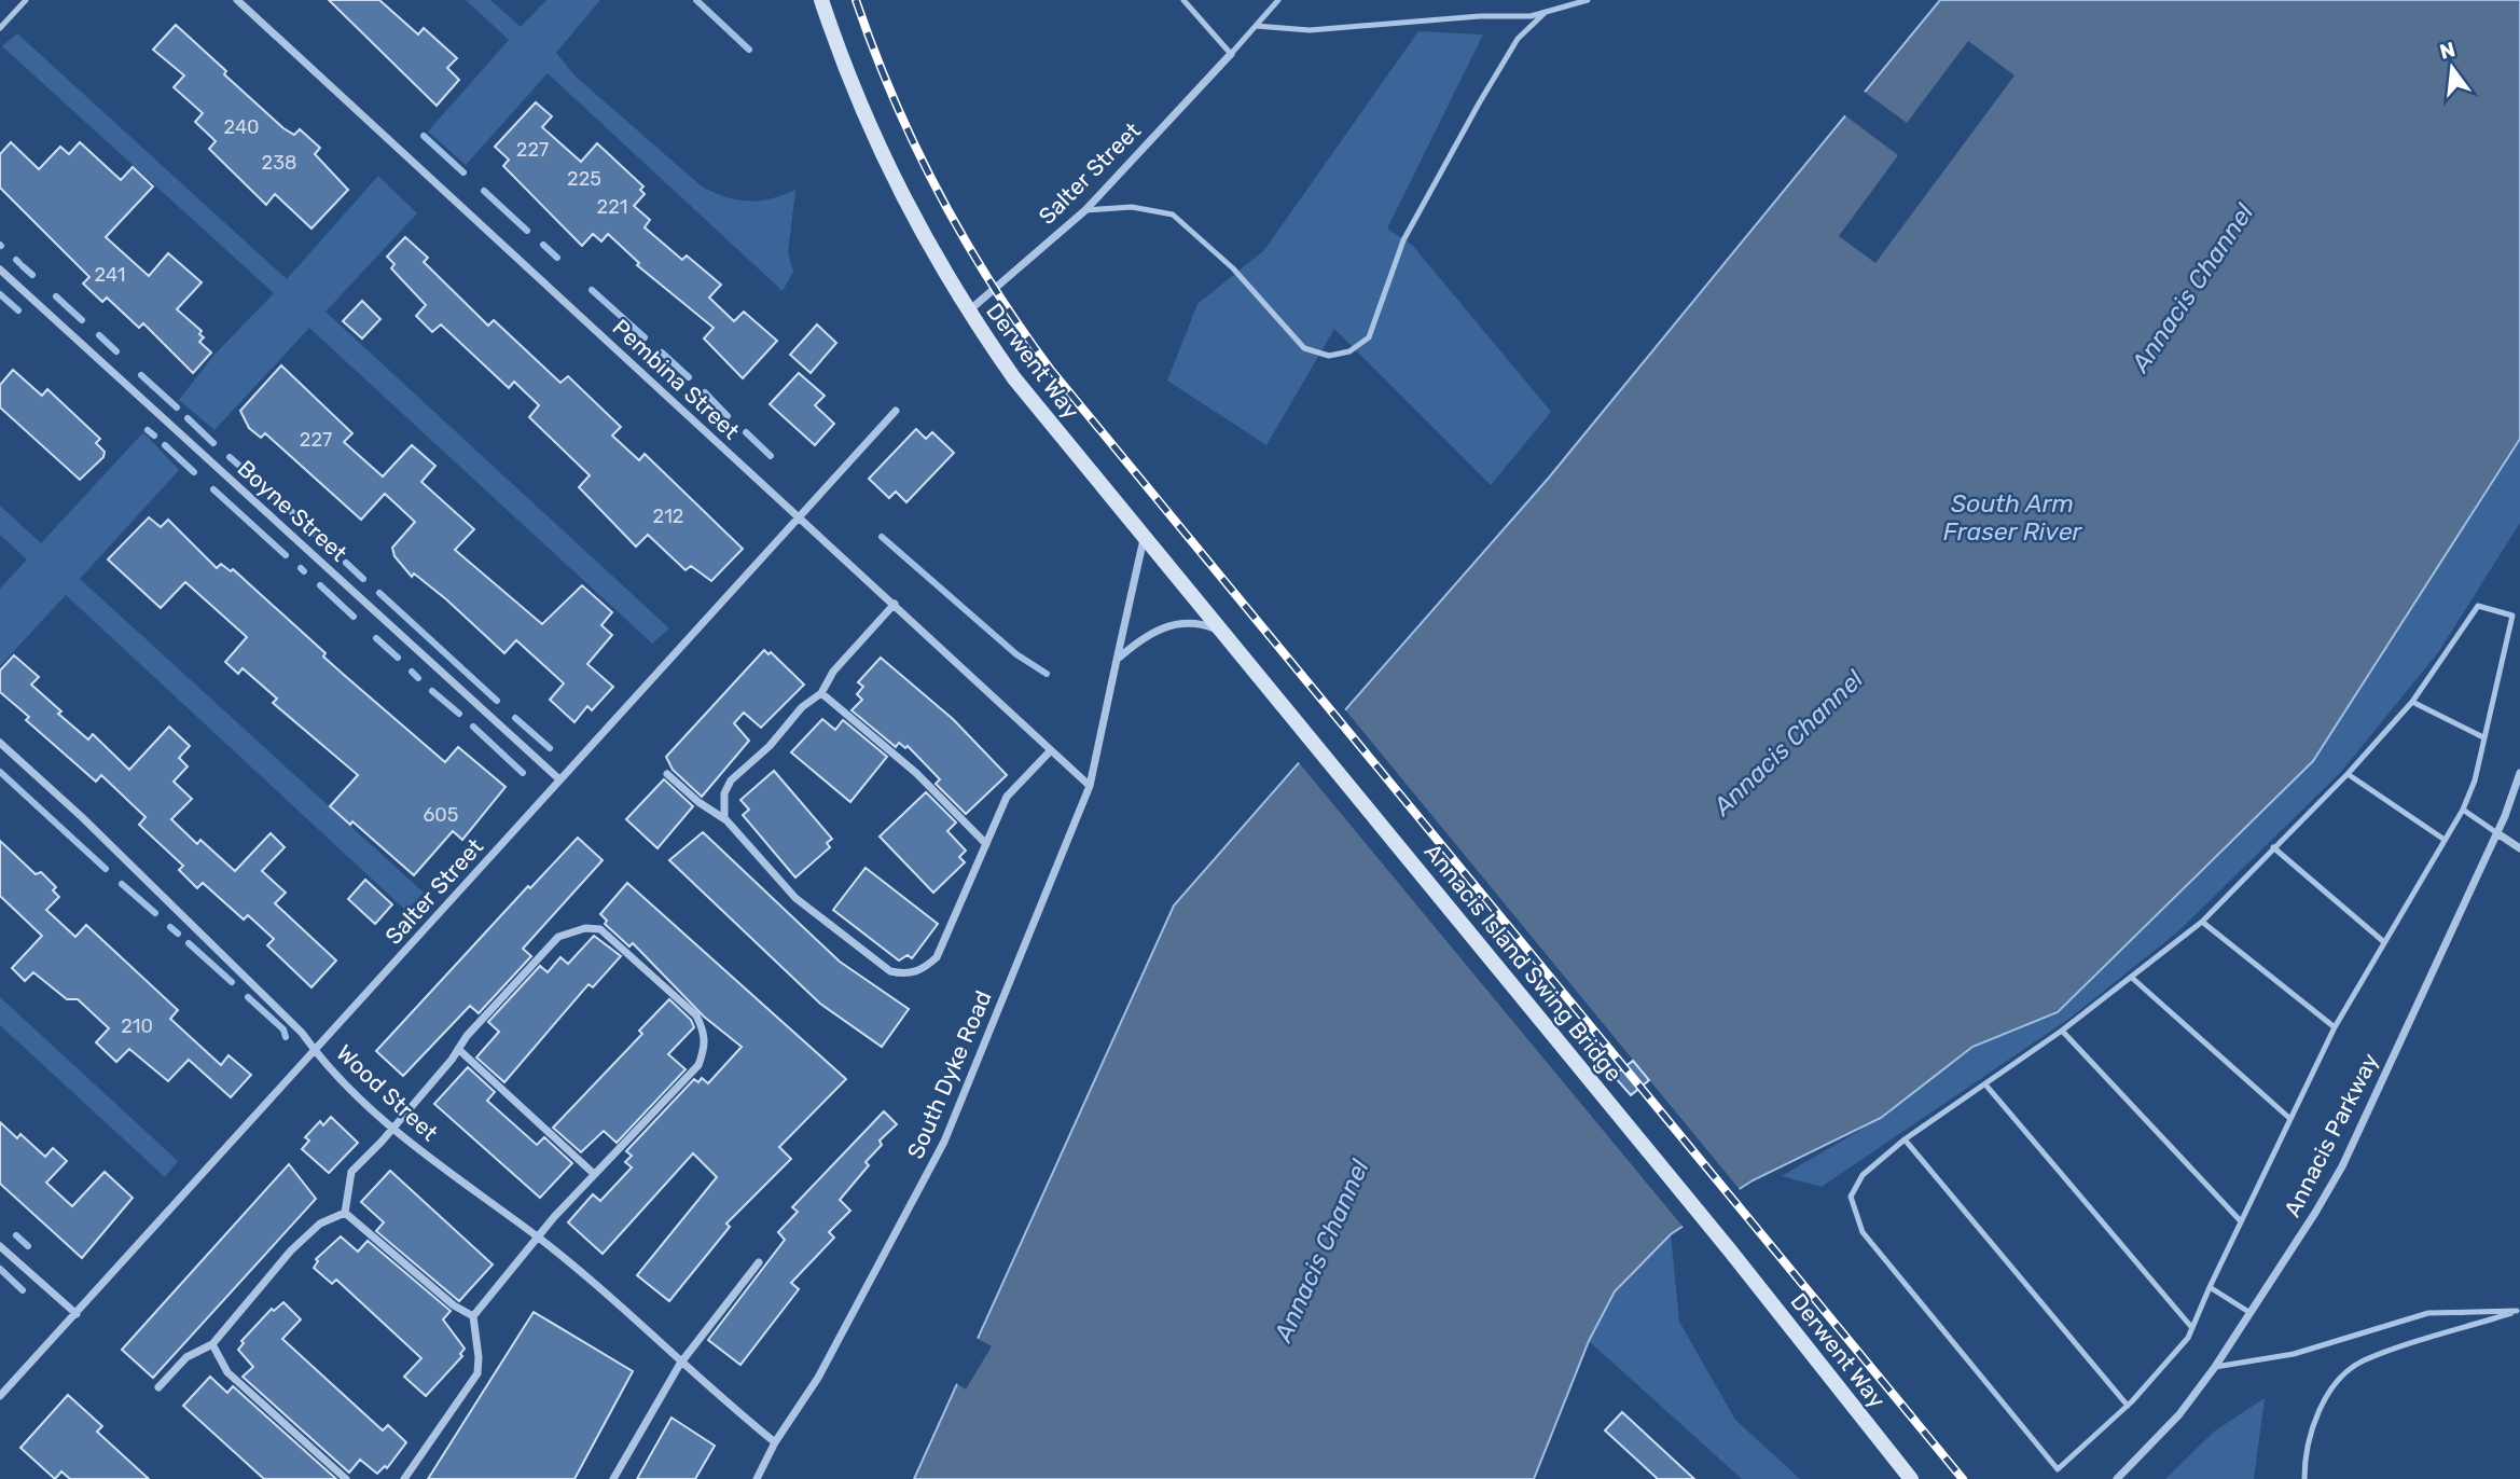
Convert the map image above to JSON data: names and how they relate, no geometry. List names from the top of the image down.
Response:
{
  "streets": {
    "main road": ["Derwent Way", "Annacis Island Swing Bridge"],
    "street": [
      "Salter Street",
      "Pembina Street",
      "Boyne Street",
      "South Dyke Road",
      "Wood Street",
      "Annacis Parkway"
    ]
  },
  "crossings": [
    ["Salter Street", "Derwent Way"],
    ["Salter Street", "Pembina Street"],
    ["Salter Street", "Boyne Street"],
    ["Salter Street", "Wood Street"],
    ["Derwent Way", "Annacis Island Swing Bridge"],
    ["Derwent Way", "South Dyke Road"],
    ["Pembina Street", "South Dyke Road"],
    ["South Dyke Road", "Wood Street"]
  ],
  "water": ["Annacis Channel", "South Arm Fraser River"],
  "house_numbers": [
    "240",
    "227",
    "238",
    "225",
    "221",
    "241",
    "227",
    "212",
    "605",
    "210"
  ],
  "north": "top"
}
